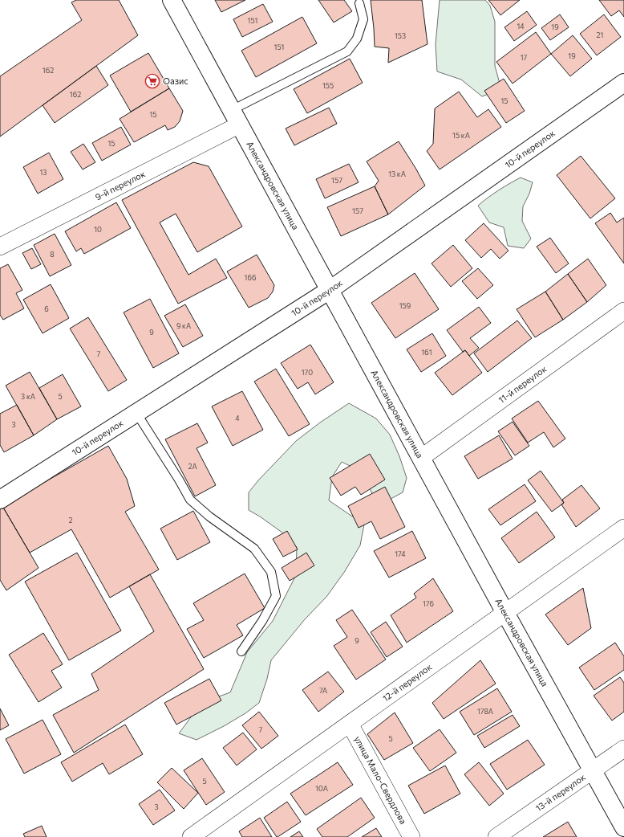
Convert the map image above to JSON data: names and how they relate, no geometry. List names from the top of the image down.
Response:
{
  "streets": {
    "main road": ["10-й переулок", "Александровская улица"],
    "street": [
      "9-й переулок",
      "11-й переулок",
      "12-й переулок",
      "улица Мало-Свердлова",
      "13-й переулок"
    ]
  },
  "crossings": [
    ["10-й переулок", "Александровская улица"],
    ["9-й переулок", "Александровская улица"],
    ["Александровская улица", "11-й переулок"],
    ["Александровская улица", "12-й переулок"],
    ["Александровская улица", "13-й переулок"],
    ["12-й переулок", "улица Мало-Свердлова"]
  ],
  "places": {
    "supermarket": ["Оазис"]
  },
  "house_numbers": [
    "151",
    "14",
    "19",
    "21",
    "153",
    "151",
    "19",
    "17",
    "162",
    "155",
    "162",
    "15",
    "15",
    "15 кА",
    "15",
    "13",
    "13 кА",
    "157",
    "157",
    "10",
    "8",
    "166",
    "159",
    "6",
    "9 кА",
    "9",
    "161",
    "7",
    "170",
    "3 кА",
    "5",
    "4",
    "3",
    "2А",
    "2",
    "174",
    "176",
    "9",
    "7А",
    "178А",
    "7",
    "5",
    "5",
    "10А",
    "3"
  ]
}
